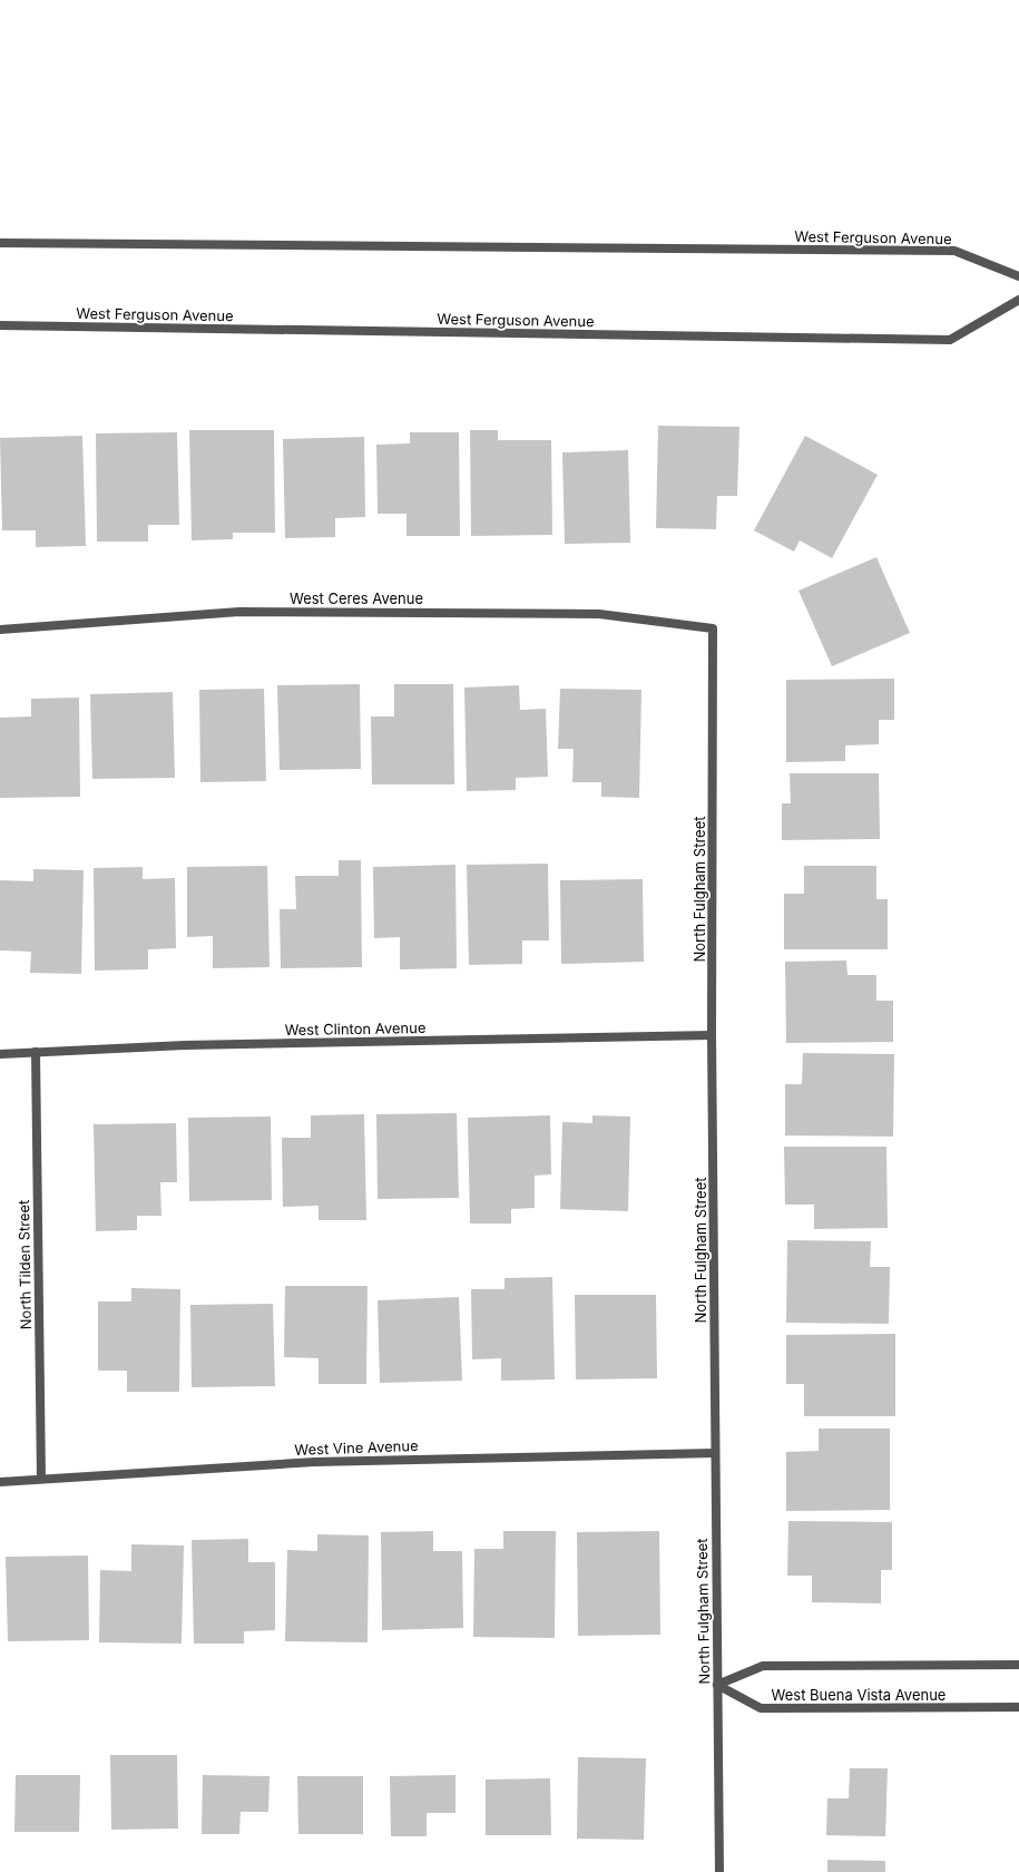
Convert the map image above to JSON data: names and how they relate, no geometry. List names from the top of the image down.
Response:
{
  "streets": {
    "street": [
      "West Ferguson Avenue",
      "West Ceres Avenue",
      "North Fulgham Street",
      "West Clinton Avenue",
      "North Tilden Street",
      "West Vine Avenue",
      "West Buena Vista Avenue"
    ]
  },
  "crossings": [
    ["West Ceres Avenue", "North Fulgham Street"],
    ["North Fulgham Street", "West Clinton Avenue"],
    ["North Fulgham Street", "West Vine Avenue"],
    ["North Fulgham Street", "West Buena Vista Avenue"],
    ["West Clinton Avenue", "North Tilden Street"],
    ["North Tilden Street", "West Vine Avenue"]
  ]
}
